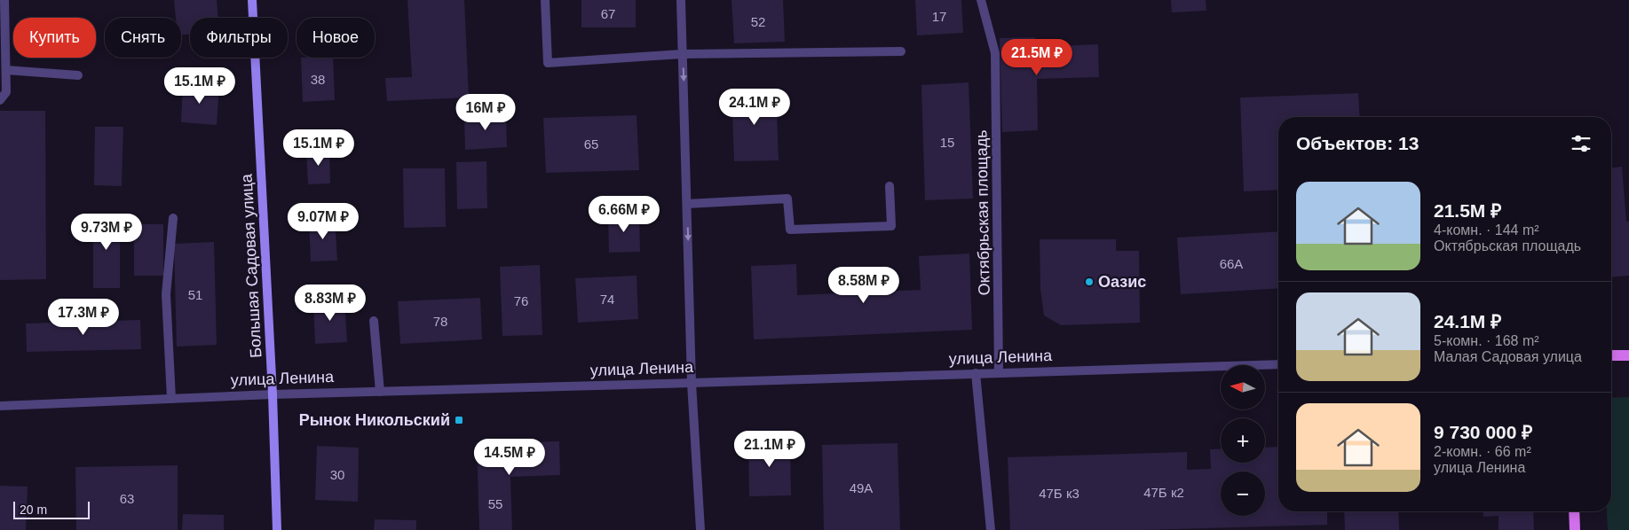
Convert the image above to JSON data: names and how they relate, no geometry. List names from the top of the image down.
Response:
{
  "streets": {
    "main road": ["Большая Садовая улица"],
    "street": ["Октябрьская площадь", "улица Ленина"]
  },
  "crossings": [
    ["Октябрьская площадь", "улица Ленина"],
    ["Большая Садовая улица", "улица Ленина"]
  ],
  "places": {
    "other": ["Оазис"],
    "transit": ["Рынок Никольский"]
  },
  "house_numbers": [
    "67",
    "17",
    "52",
    "38",
    "15",
    "65",
    "66А",
    "51",
    "74",
    "76",
    "78",
    "30",
    "49А",
    "47Б к2",
    "47Б к3",
    "63",
    "55"
  ],
  "scale_bar": "20 m",
  "north": "left",
  "page": {
    "chip": [
      "Купить",
      "Снять",
      "Фильтры",
      "Новое"
    ],
    "price": [
      "21.5M ₽",
      "15.1M ₽",
      "24.1M ₽",
      "16M ₽",
      "15.1M ₽",
      "6.66M ₽",
      "9.07M ₽",
      "9.73M ₽",
      "8.58M ₽",
      "8.83M ₽",
      "17.3M ₽",
      "21.1M ₽",
      "14.5M ₽"
    ],
    "heading": "Объектов: 13",
    "list": [
      {
        "name": "21.5M ₽",
        "note": "4-комн. · 144 m² · Октябрьская площадь"
      },
      {
        "name": "24.1M ₽",
        "note": "5-комн. · 168 m² · Малая Садовая улица"
      },
      {
        "name": "9 730 000 ₽",
        "note": "2-комн. · 66 m² · улица Ленина"
      }
    ],
    "map_buttons": ["+", "−"],
    "scale": "20 m"
  }
}
